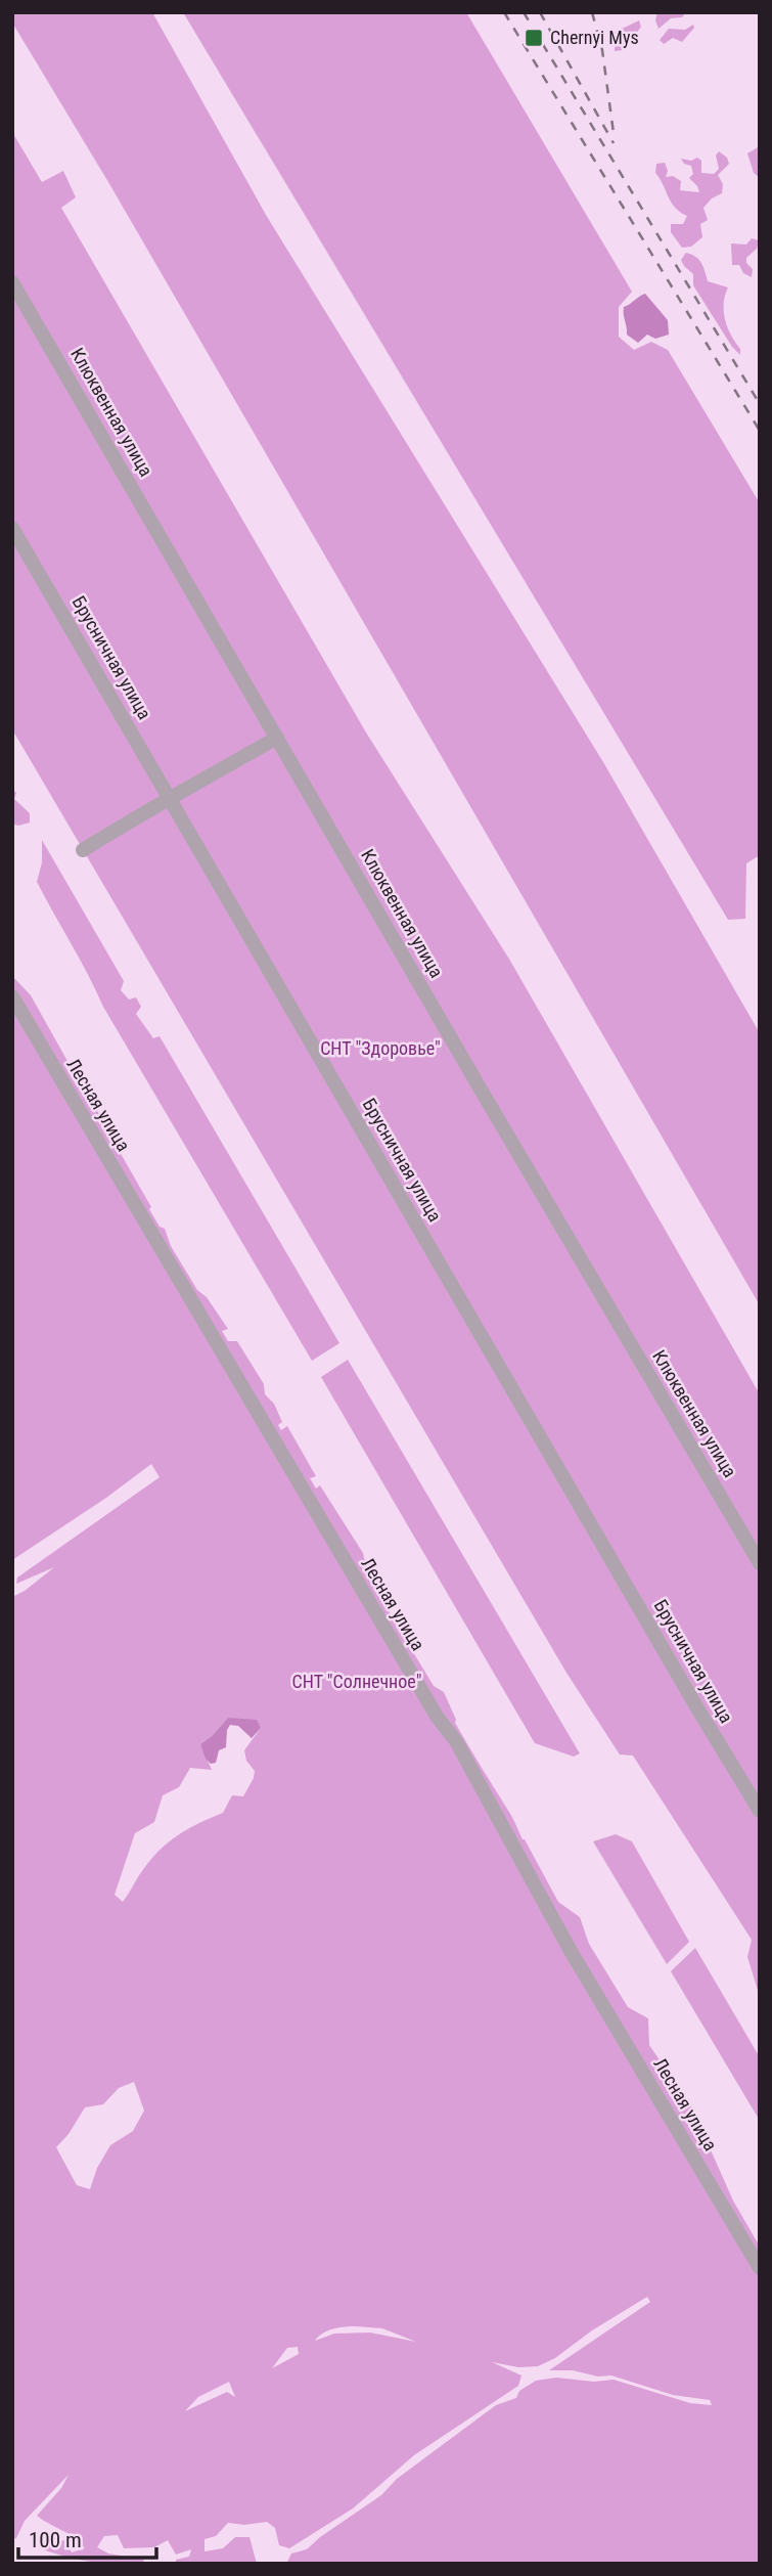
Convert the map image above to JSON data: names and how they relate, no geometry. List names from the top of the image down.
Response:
{
  "streets": {
    "street": ["Клюквенная улица", "Брусничная улица", "Лесная улица"]
  },
  "parks": ["СНТ \"Здоровье\"", "СНТ \"Солнечное\""],
  "places": {
    "transit": ["Chernyi Mys"]
  },
  "scale_bar": "100 m"
}
